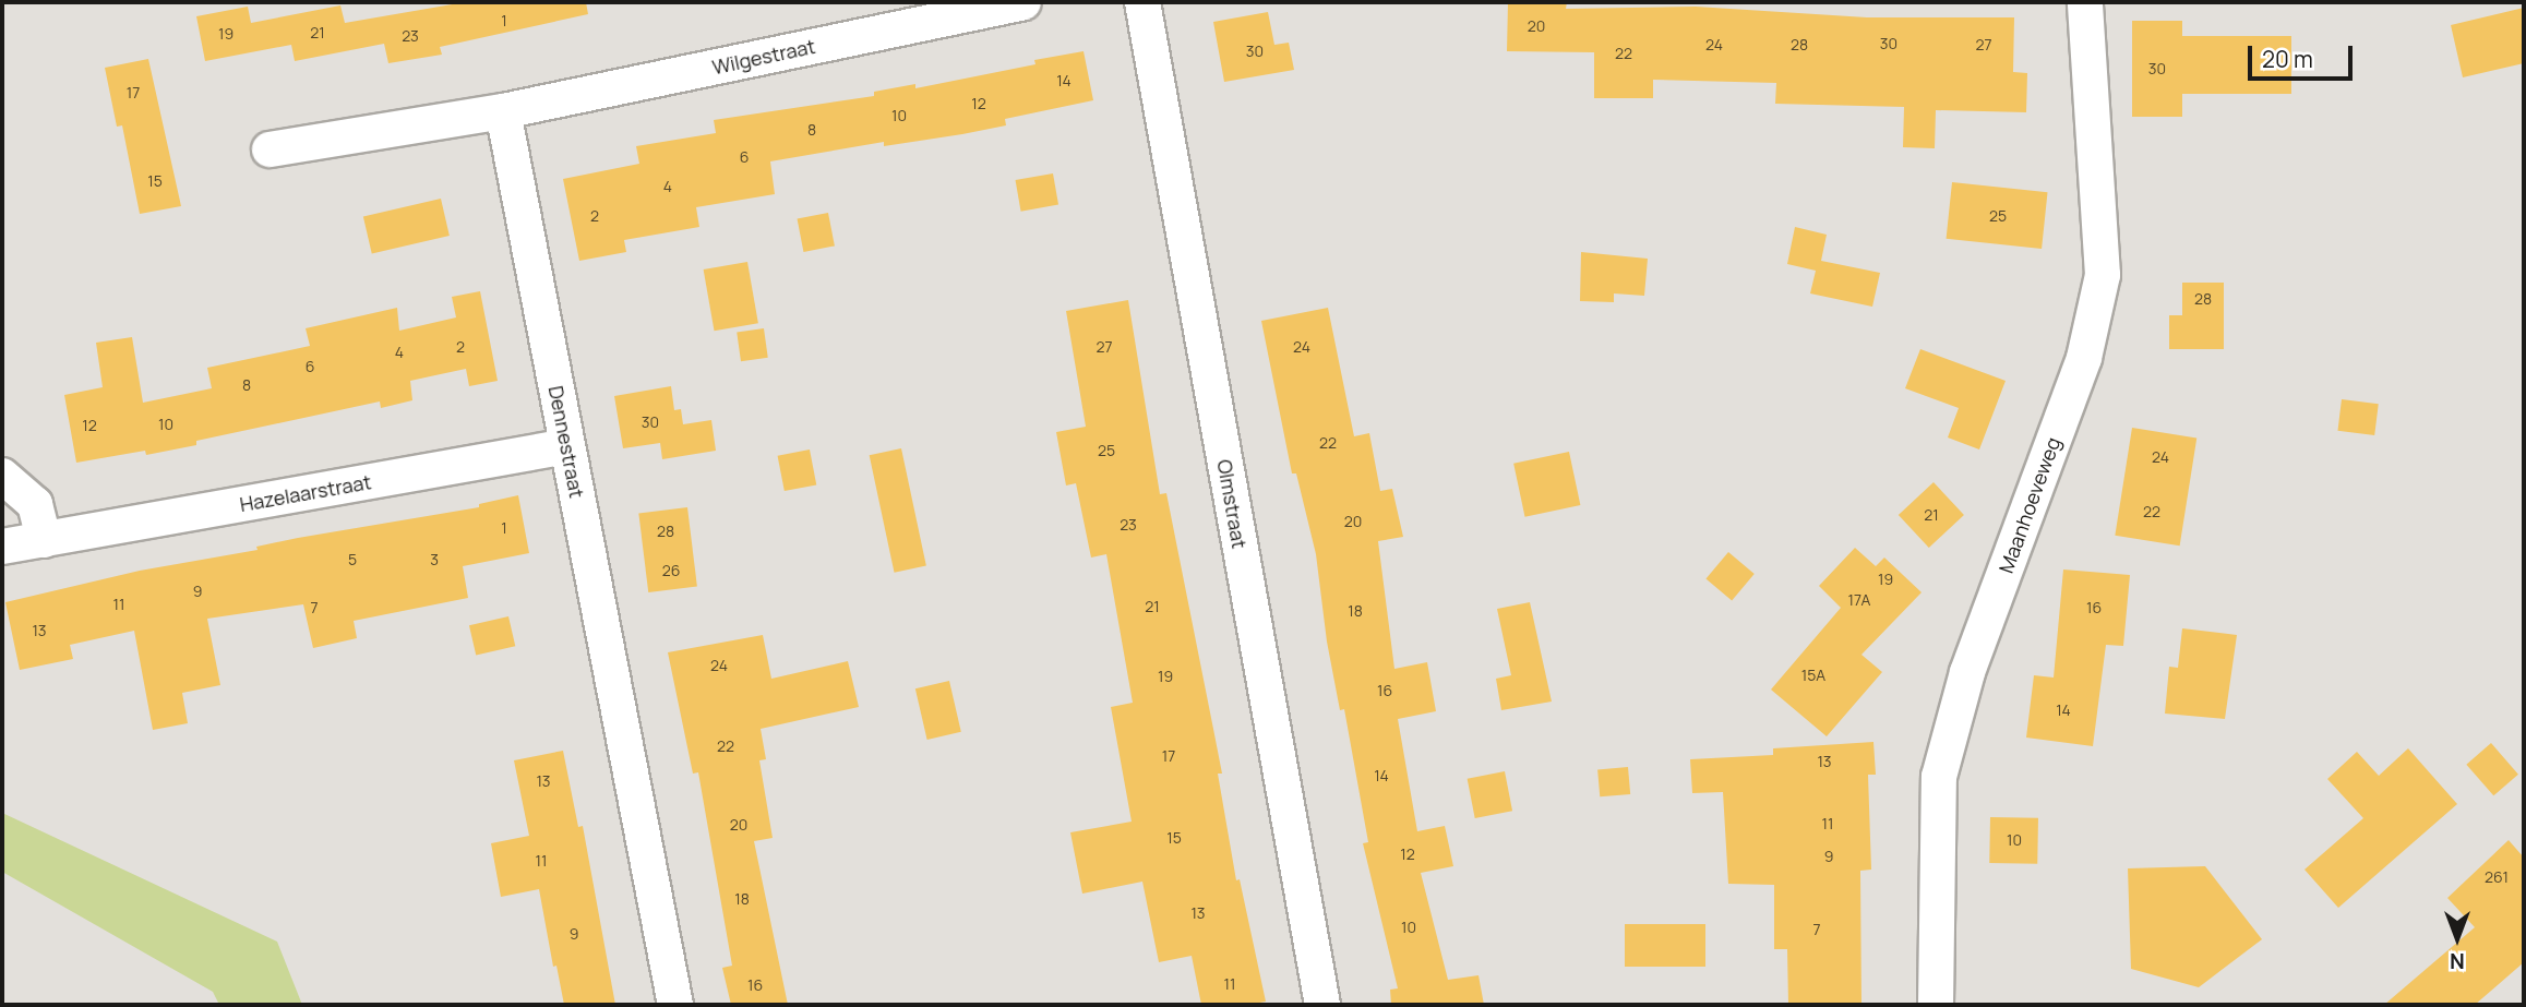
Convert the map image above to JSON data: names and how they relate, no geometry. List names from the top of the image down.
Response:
{
  "streets": {
    "street": [
      "Wilgestraat",
      "Dennestraat",
      "Hazelaarstraat",
      "Olmstraat",
      "Maanhoeveweg"
    ]
  },
  "crossings": [
    ["Wilgestraat", "Dennestraat"],
    ["Dennestraat", "Hazelaarstraat"]
  ],
  "house_numbers": [
    "1",
    "20",
    "21",
    "19",
    "23",
    "30",
    "24",
    "28",
    "27",
    "30",
    "22",
    "30",
    "14",
    "17",
    "12",
    "10",
    "8",
    "6",
    "15",
    "4",
    "2",
    "25",
    "28",
    "2",
    "27",
    "24",
    "4",
    "6",
    "8",
    "30",
    "10",
    "12",
    "22",
    "25",
    "24",
    "22",
    "21",
    "20",
    "23",
    "1",
    "28",
    "5",
    "3",
    "26",
    "19",
    "9",
    "17A",
    "11",
    "21",
    "7",
    "16",
    "18",
    "13",
    "24",
    "15A",
    "19",
    "16",
    "14",
    "22",
    "17",
    "13",
    "14",
    "13",
    "11",
    "20",
    "15",
    "10",
    "12",
    "9",
    "11",
    "261",
    "18",
    "13",
    "10",
    "7",
    "9",
    "11",
    "16"
  ],
  "scale_bar": "20 m",
  "north": "bottom"
}
